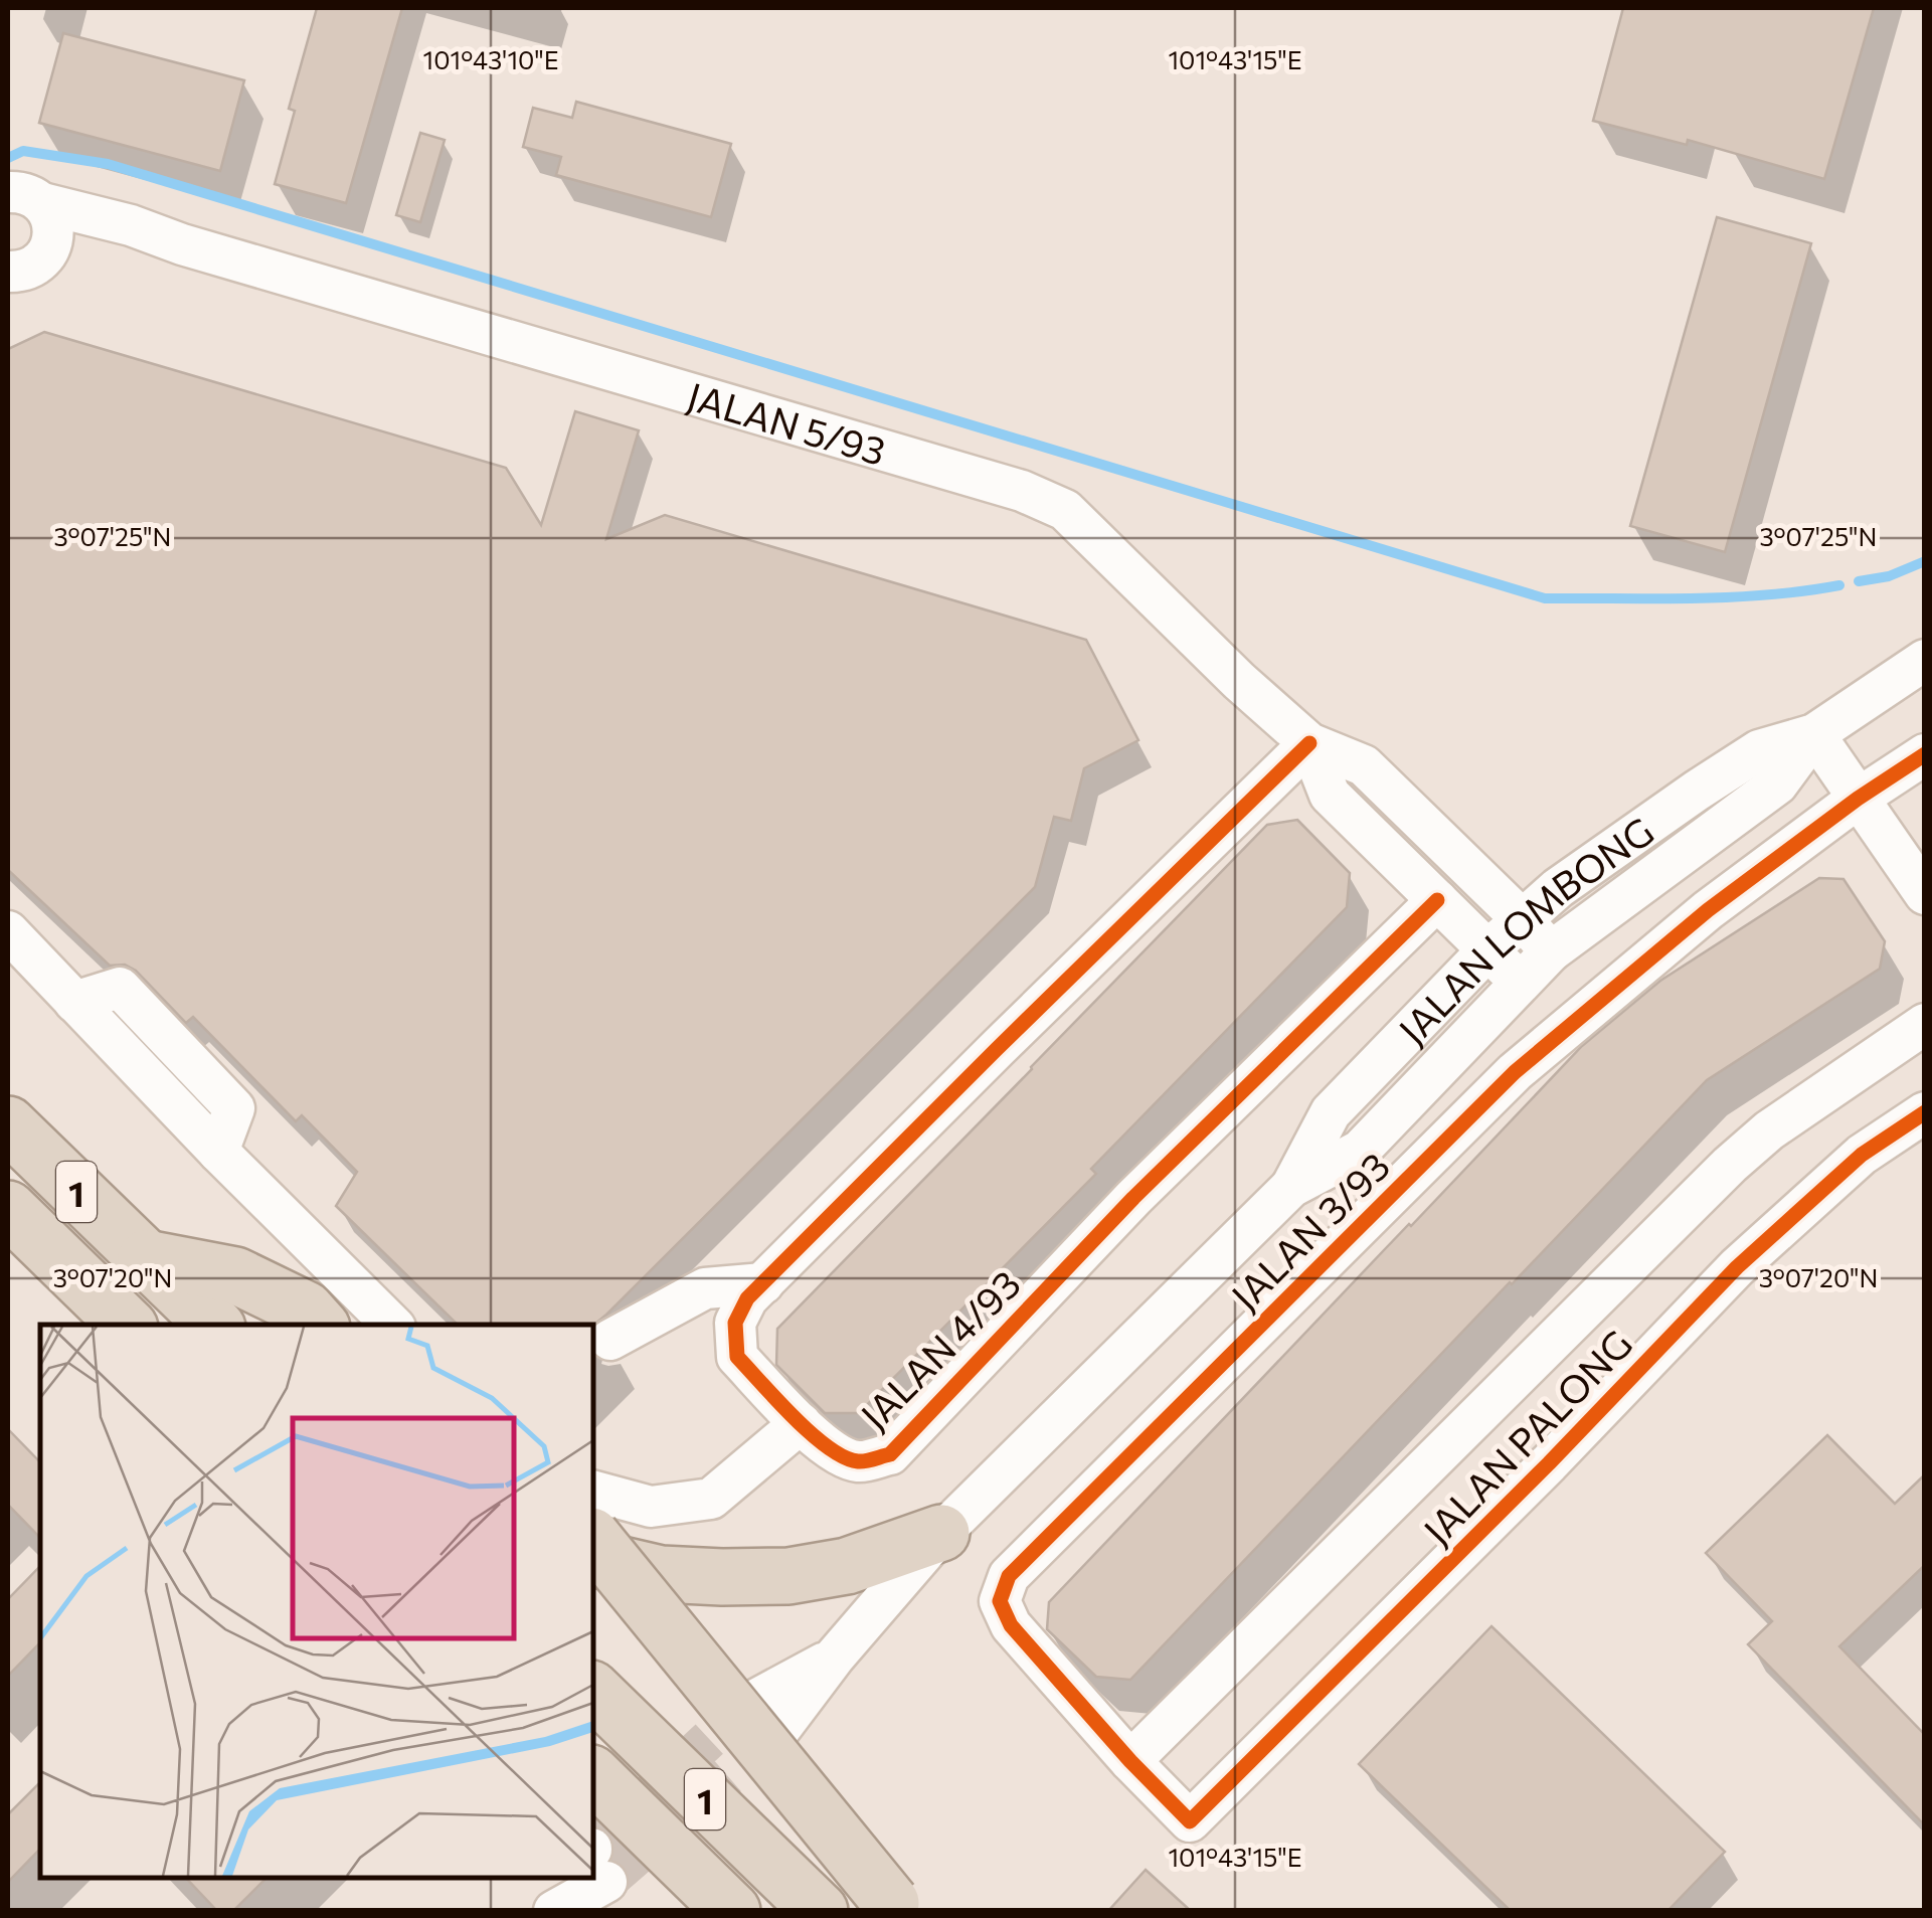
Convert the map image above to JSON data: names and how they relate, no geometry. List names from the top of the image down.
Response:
{
  "streets": {
    "highway": ["1"],
    "street": [
      "JALAN 5/93",
      "JALAN LOMBONG",
      "JALAN 3/93",
      "JALAN 4/93",
      "JALAN PALONG"
    ]
  },
  "crossings": [
    ["JALAN 5/93", "JALAN LOMBONG"],
    ["JALAN 5/93", "JALAN 4/93"],
    ["JALAN 3/93", "JALAN PALONG"]
  ],
  "coordinates": [
    "101°43'10\"E",
    "101°43'15\"E",
    "3°07'25\"N",
    "3°07'20\"N"
  ]
}
